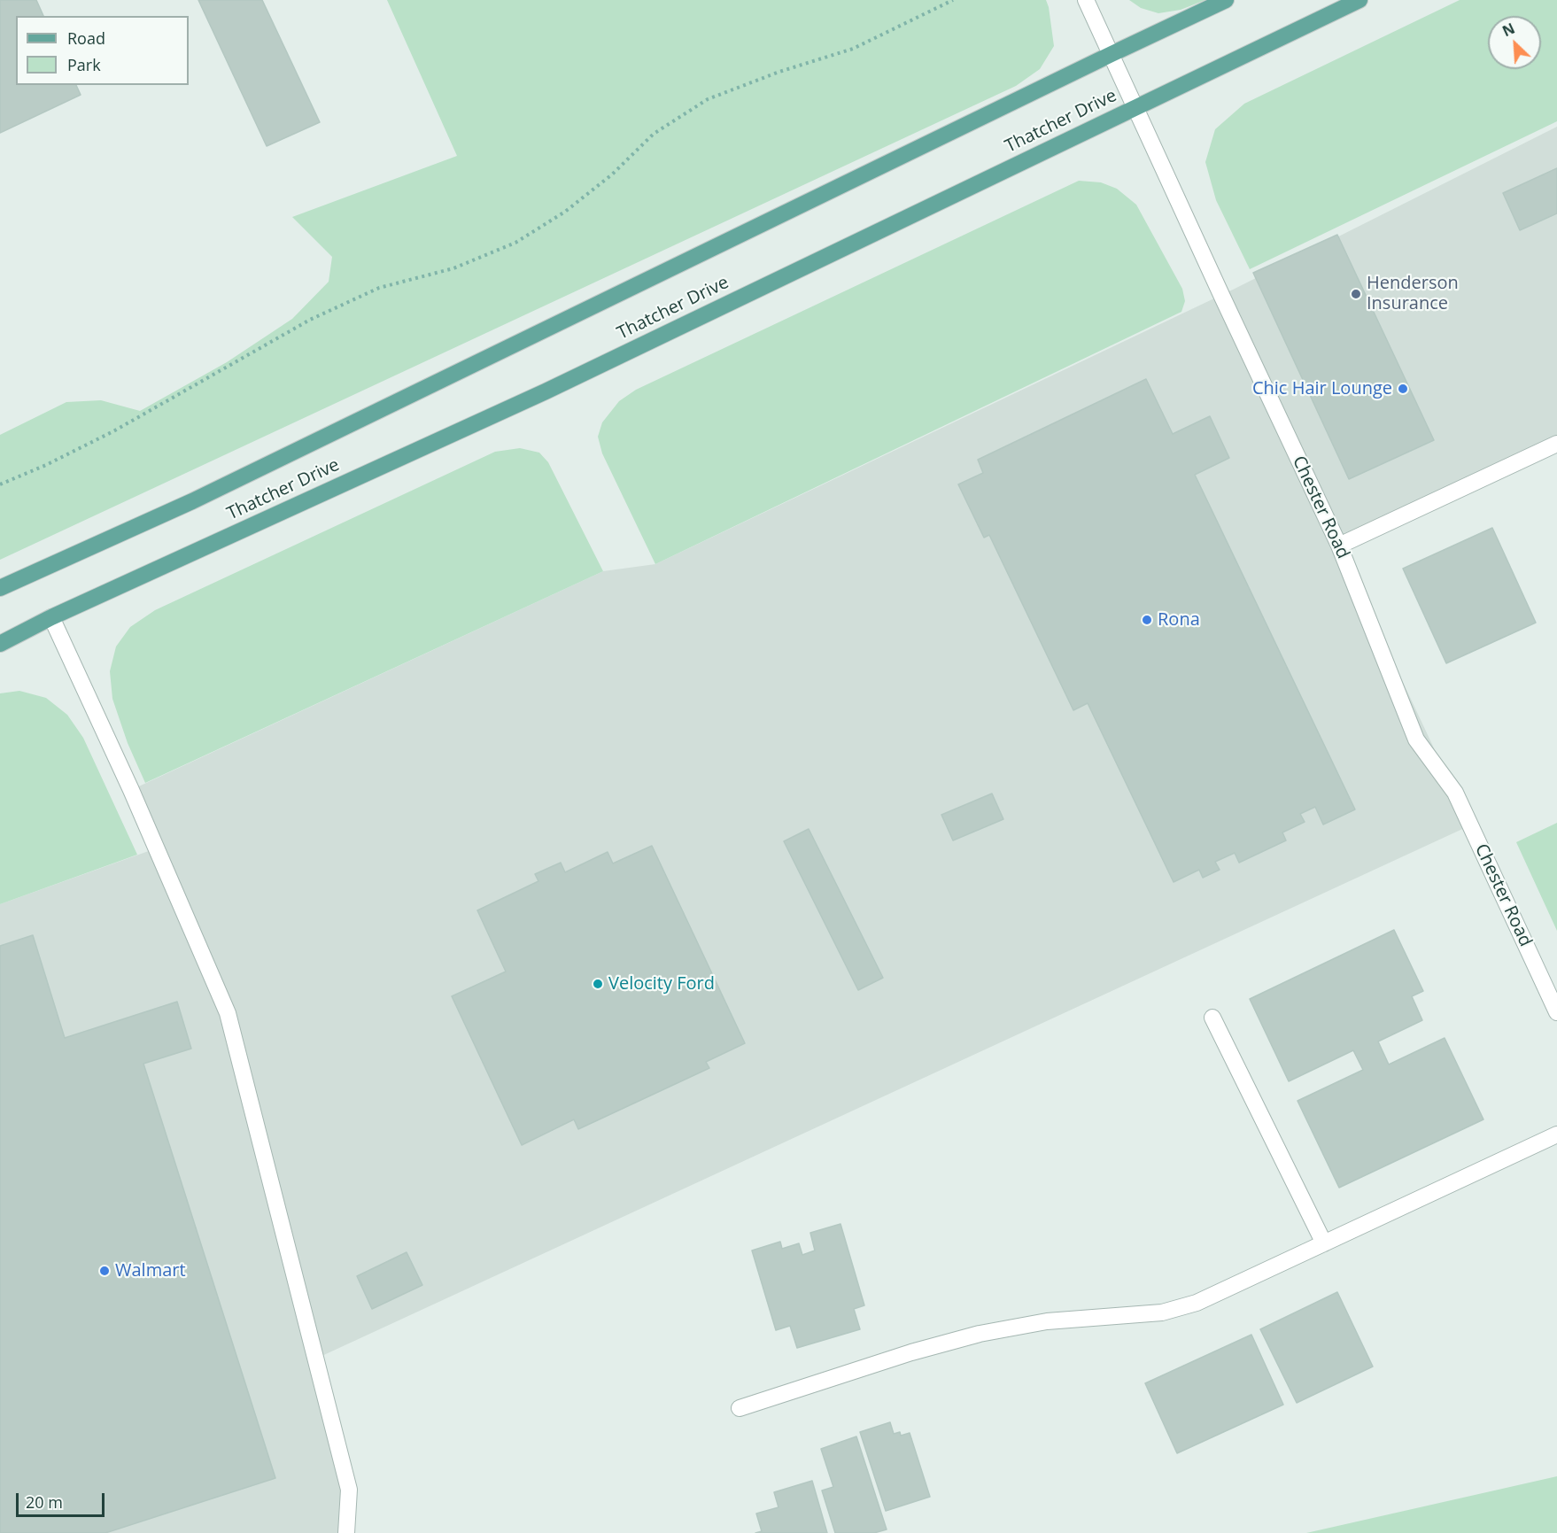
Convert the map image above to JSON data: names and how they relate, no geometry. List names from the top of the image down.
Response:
{
  "streets": {
    "main road": ["Thatcher Drive"],
    "street": ["Chester Road"]
  },
  "crossings": [
    ["Thatcher Drive", "Chester Road"]
  ],
  "places": [
    "Henderson Insurance",
    "Chic Hair Lounge",
    "Rona",
    "Velocity Ford",
    "Walmart"
  ],
  "legend": ["Road", "Park"],
  "scale_bar": "20 m",
  "north": "top left"
}
